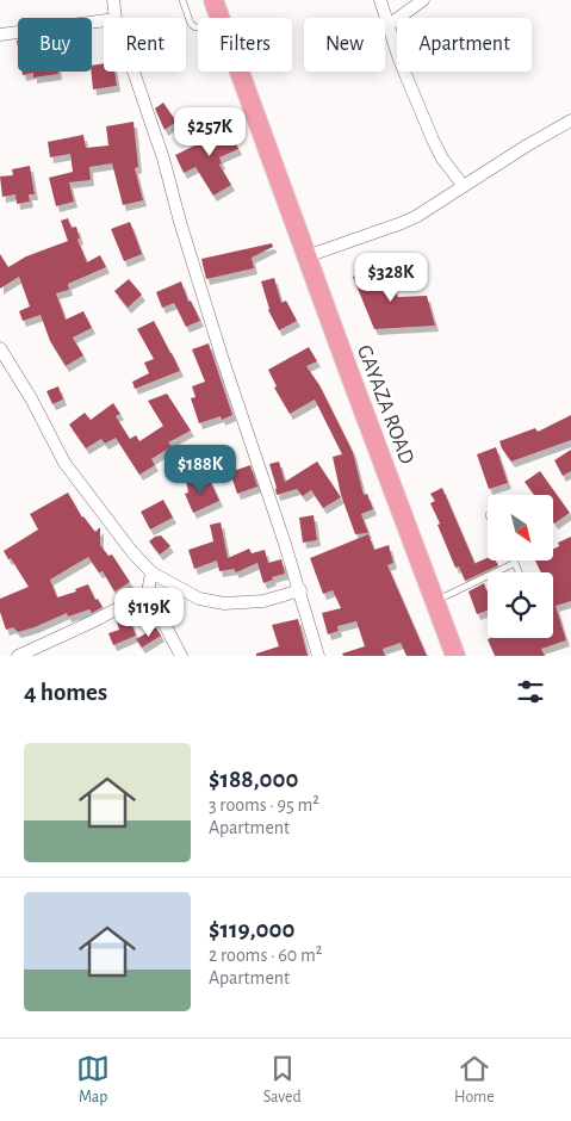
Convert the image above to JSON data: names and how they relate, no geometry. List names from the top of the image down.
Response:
{
  "streets": {
    "main road": ["GAYAZA ROAD"]
  },
  "north": "bottom right",
  "page": {
    "chip": [
      "Buy",
      "Rent",
      "Filters",
      "New",
      "Apartment"
    ],
    "price": [
      "$257K",
      "$328K",
      "$188K",
      "$119K"
    ],
    "heading": "4 homes",
    "list": [
      {
        "name": "$188,000",
        "note": "3 rooms · 95 m² · Apartment"
      },
      {
        "name": "$119,000",
        "note": "2 rooms · 60 m² · Apartment"
      }
    ],
    "tabs": ["Map", "Saved", "Home"]
  }
}
